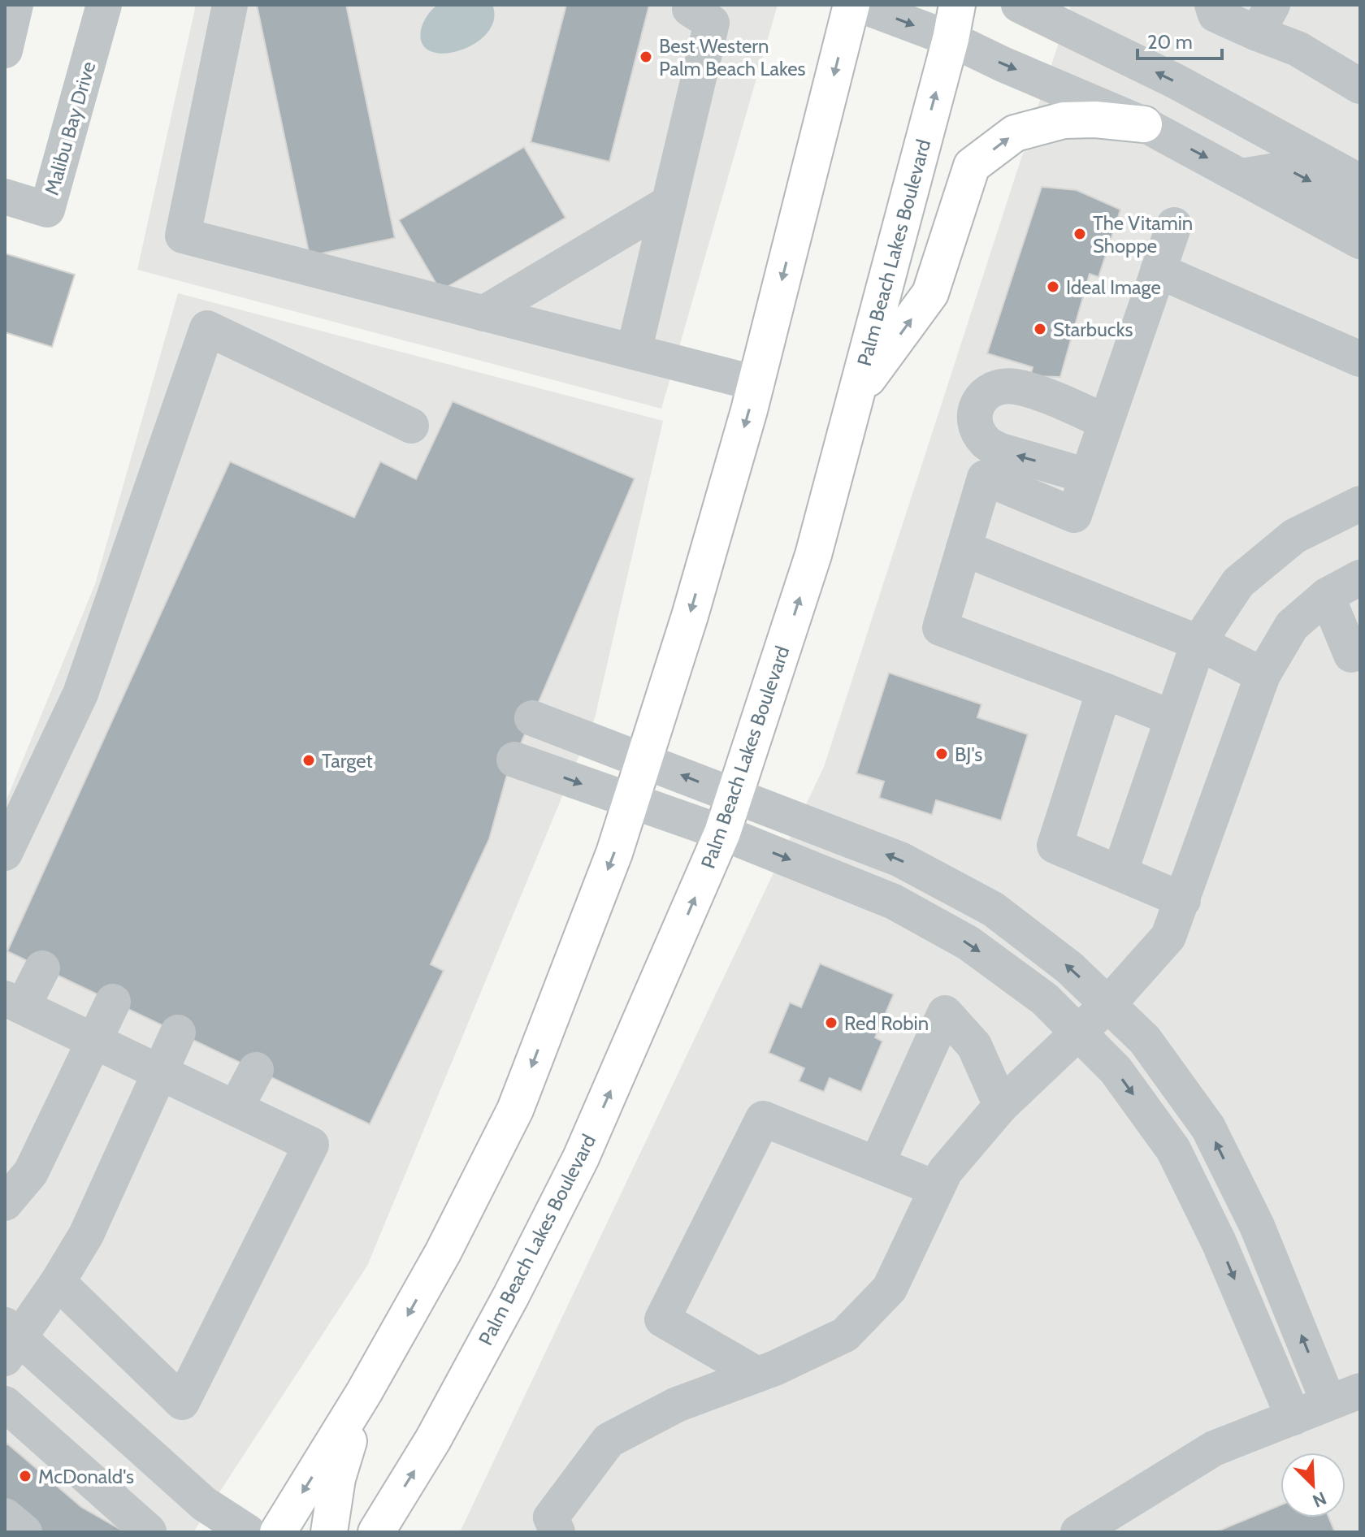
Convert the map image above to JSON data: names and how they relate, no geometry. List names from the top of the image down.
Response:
{
  "streets": {
    "main road": ["Palm Beach Lakes Boulevard"],
    "street": ["Malibu Bay Drive"]
  },
  "places": [
    "Best Western Palm Beach Lakes",
    "The Vitamin Shoppe",
    "Ideal Image",
    "Starbucks",
    "BJ's",
    "Target",
    "Red Robin",
    "McDonald's"
  ],
  "scale_bar": "20 m",
  "north": "bottom right"
}
